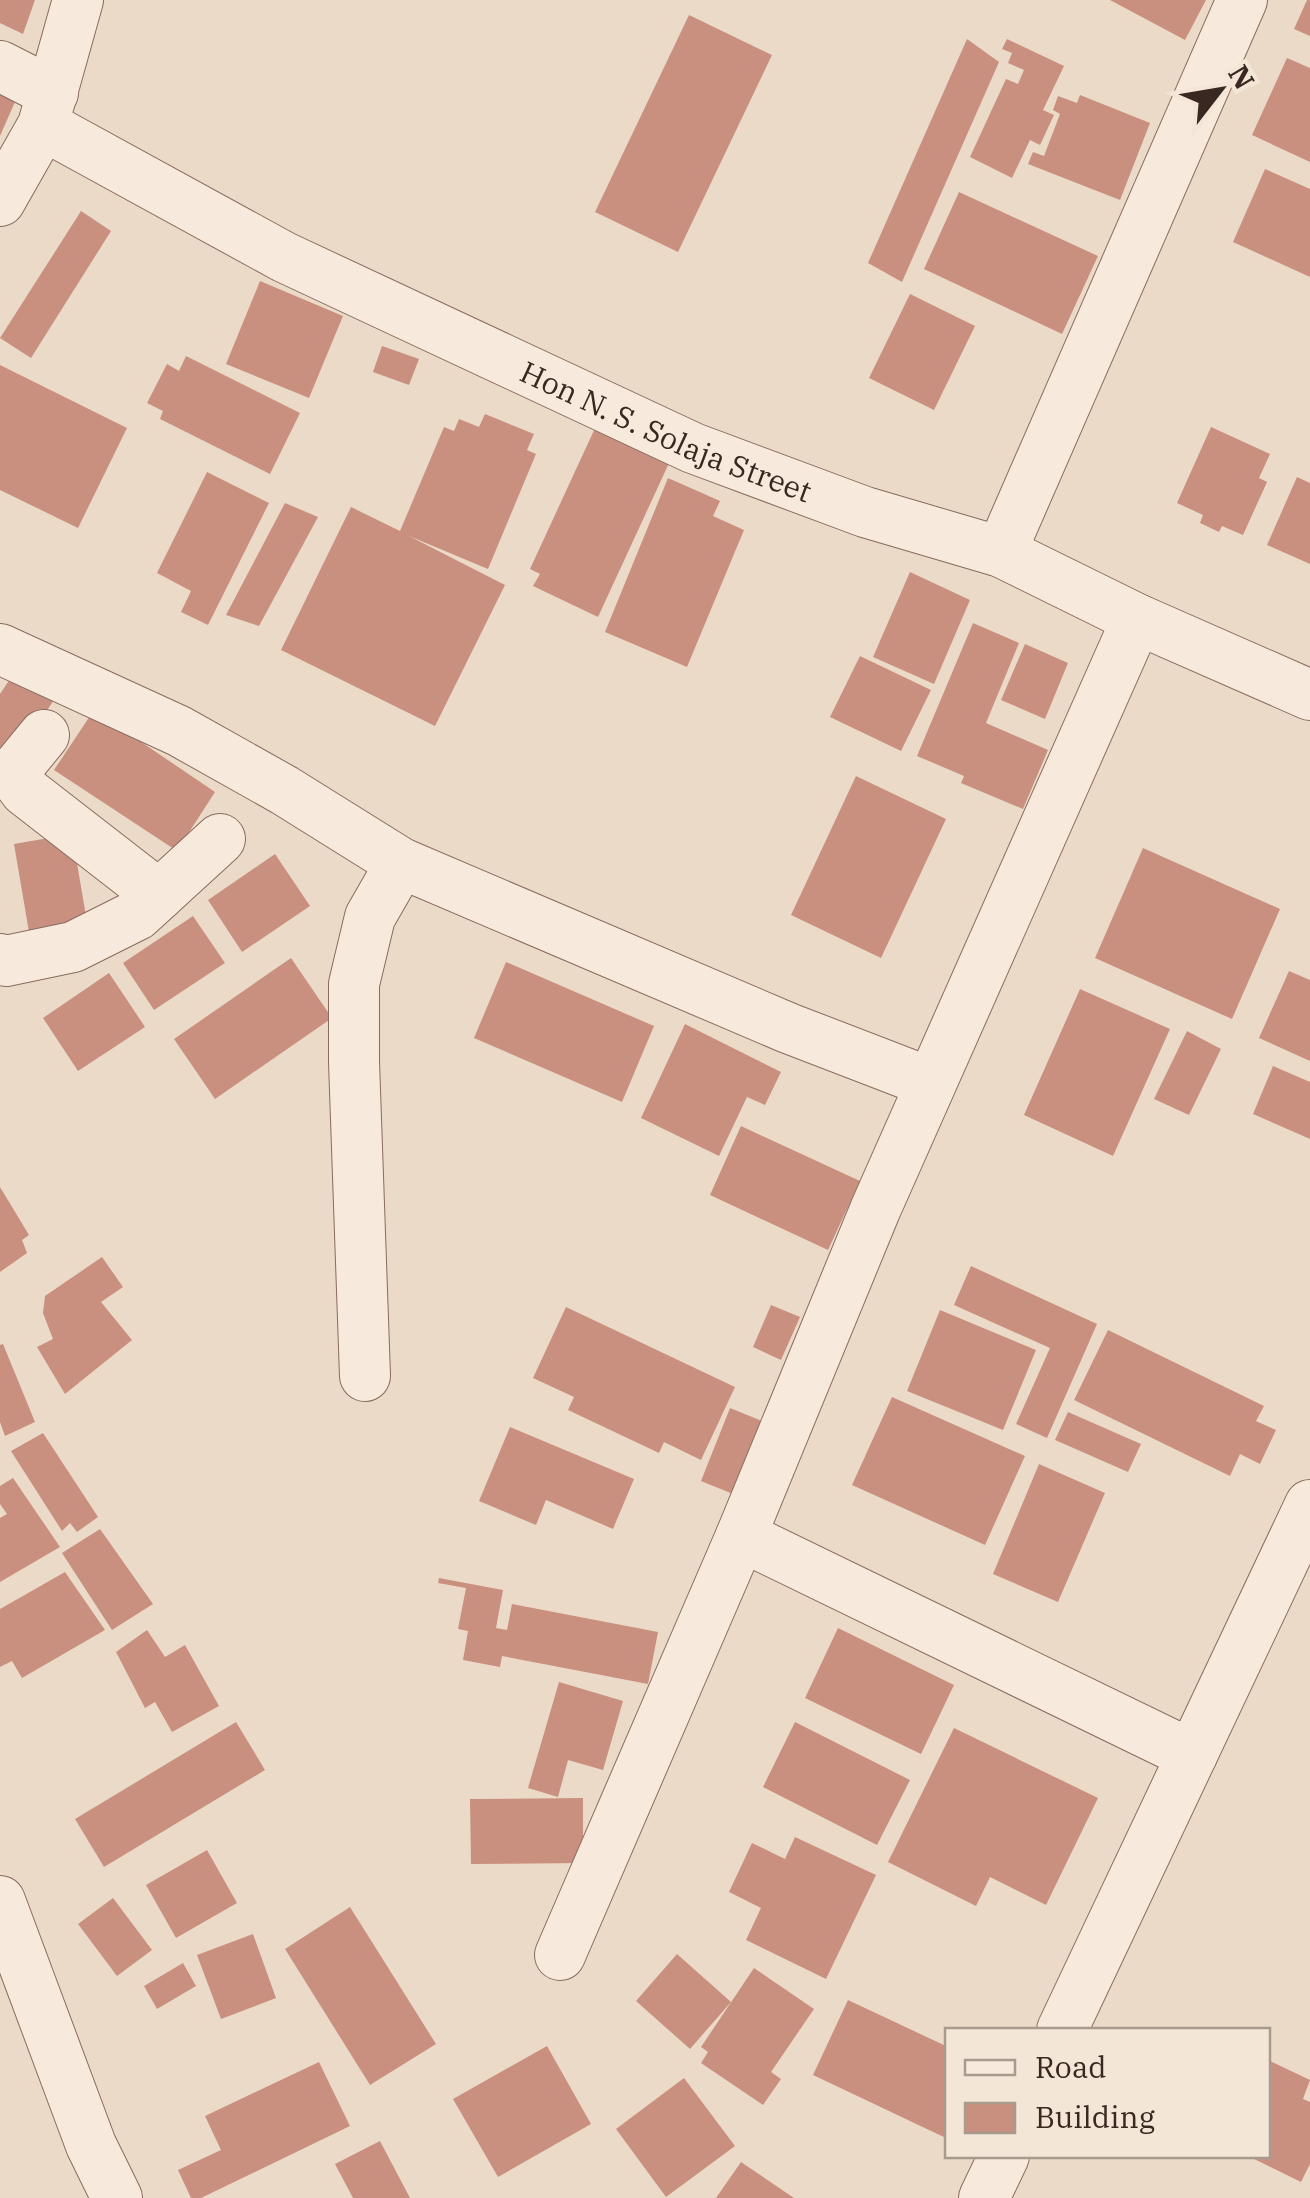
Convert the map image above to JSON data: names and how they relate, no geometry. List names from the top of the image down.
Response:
{
  "streets": {
    "street": ["Hon N. S. Solaja Street"]
  },
  "legend": ["Road", "Building"],
  "north": "top right"
}
